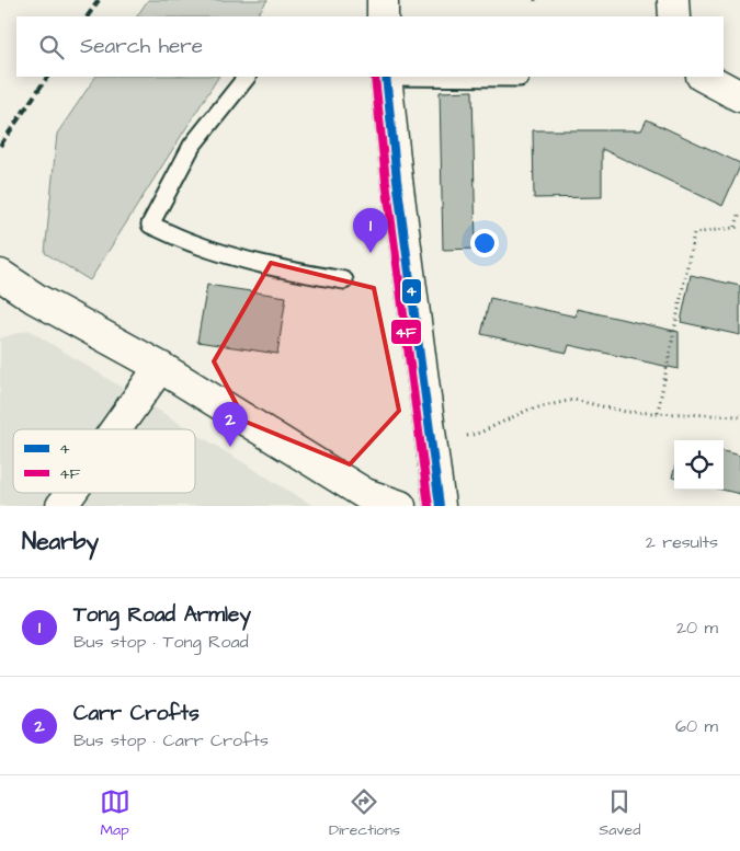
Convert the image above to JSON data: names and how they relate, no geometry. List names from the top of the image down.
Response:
{
  "lines": ["transit line 4", "transit line 4F"],
  "legend": ["4", "4F"],
  "page": {
    "search": "Search here",
    "pins": ["1", "2"],
    "heading": ["Nearby", "2 results"],
    "list": [
      {
        "mark": "1",
        "name": "Tong Road Armley",
        "note": "Bus stop · Tong Road",
        "value": "20 m"
      },
      {
        "mark": "2",
        "name": "Carr Crofts",
        "note": "Bus stop · Carr Crofts",
        "value": "60 m"
      }
    ],
    "nav": ["Map", "Directions", "Saved"]
  }
}
